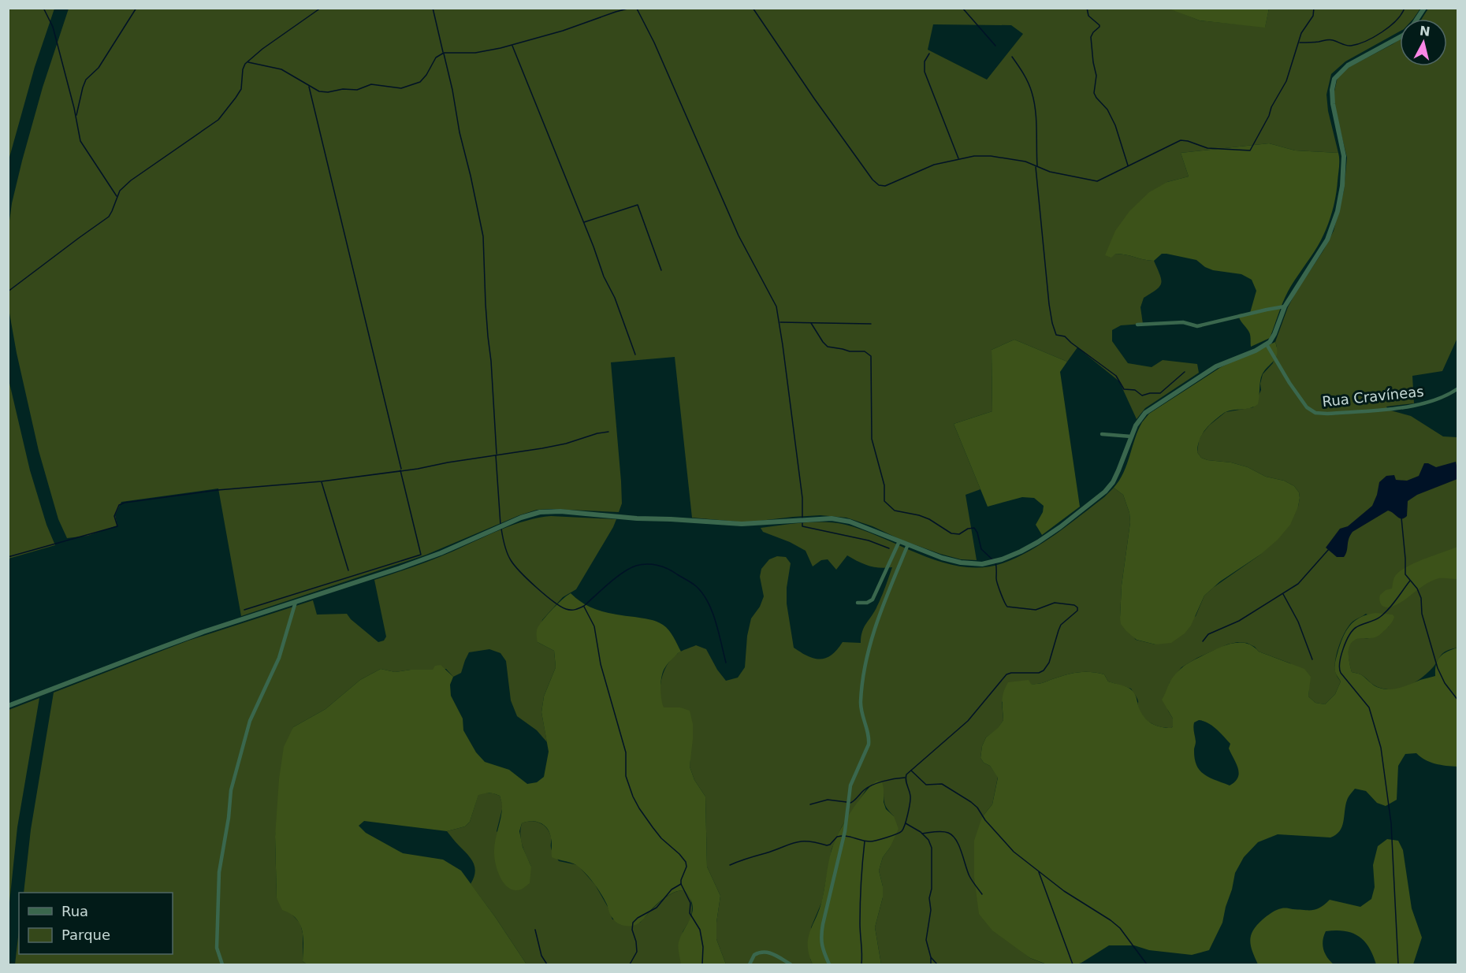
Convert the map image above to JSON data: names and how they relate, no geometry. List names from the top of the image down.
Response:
{
  "streets": {
    "street": ["Rua Cravíneas"]
  },
  "legend": ["Rua", "Parque"],
  "north": "top"
}
